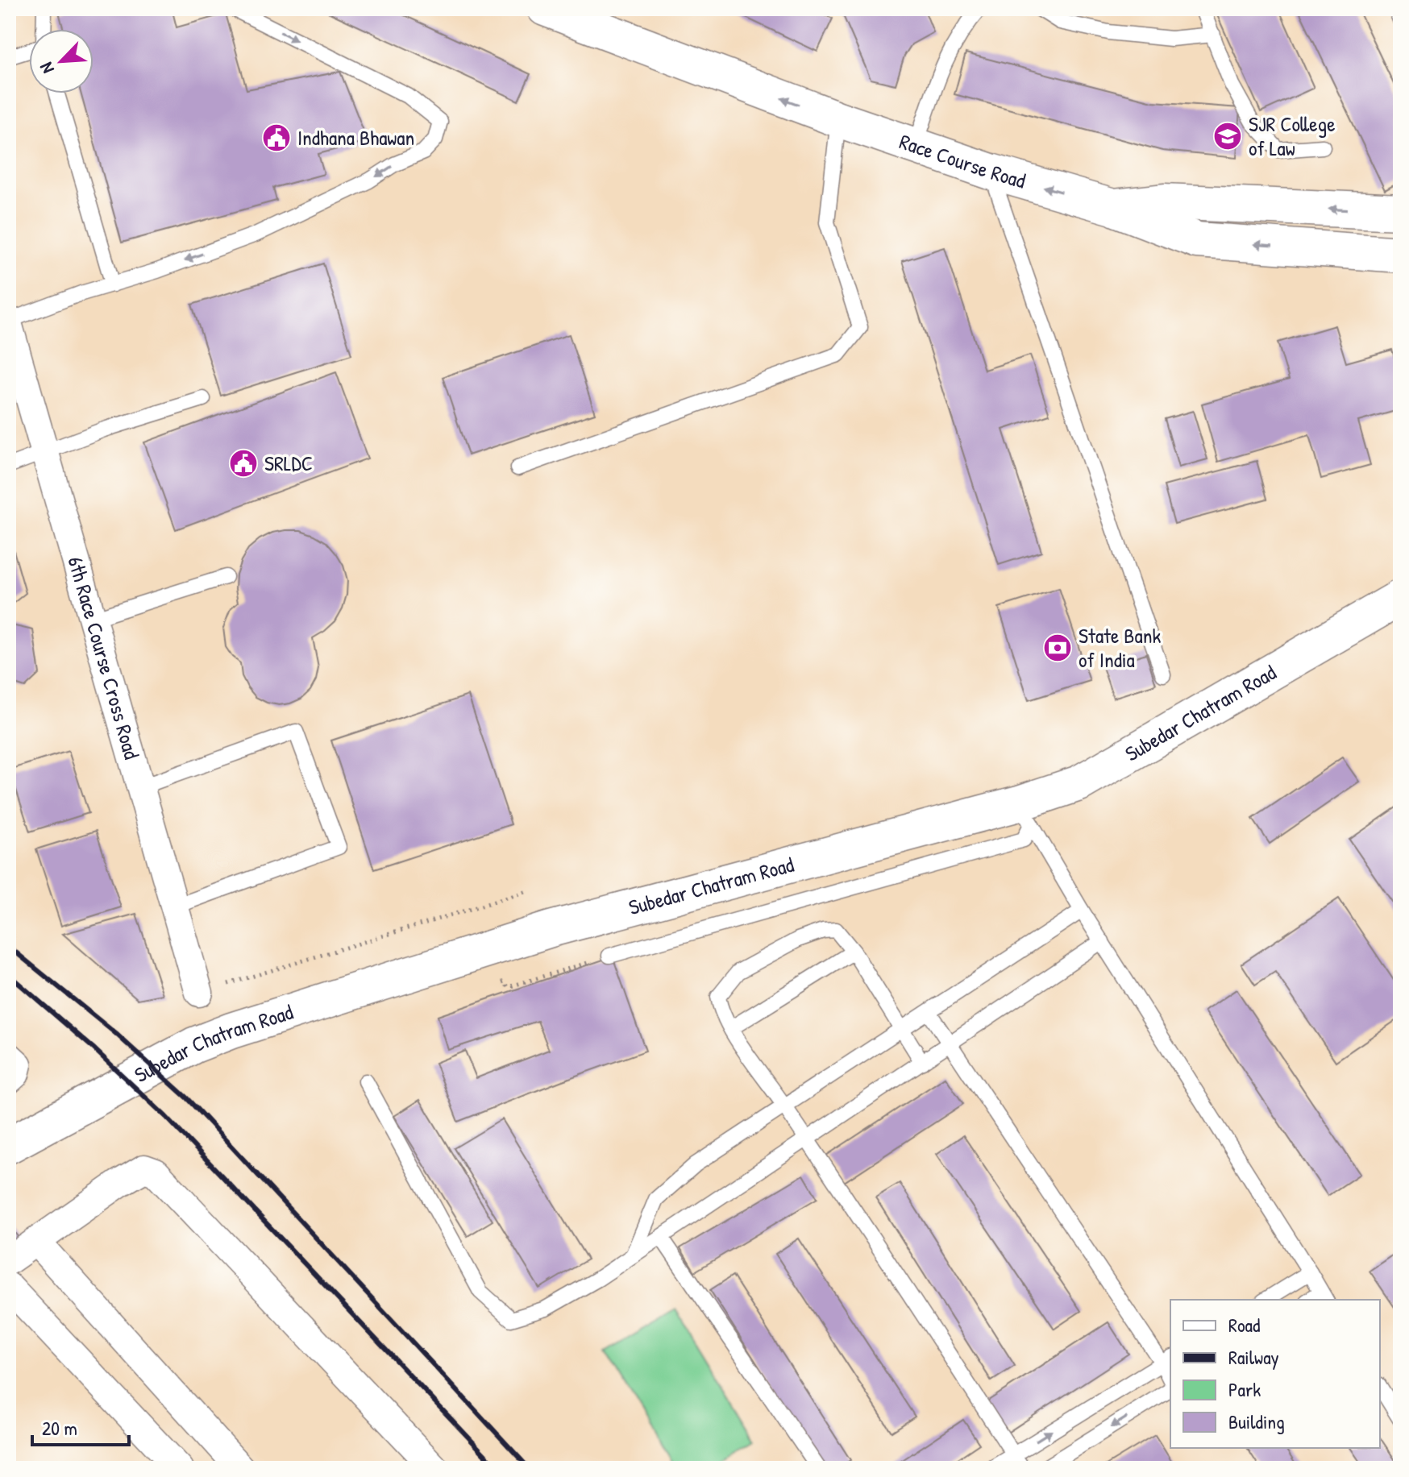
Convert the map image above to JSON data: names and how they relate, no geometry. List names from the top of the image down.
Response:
{
  "streets": {
    "main road": ["Race Course Road", "Subedar Chatram Road"],
    "street": ["6th Race Course Cross Road"]
  },
  "places": {
    "school or university": ["SJR College of Law"],
    "public building": ["Indhana Bhawan", "SRLDC"],
    "bank": ["State Bank of India"]
  },
  "legend": [
    "Road",
    "Railway",
    "Park",
    "Building"
  ],
  "scale_bar": "20 m",
  "north": "bottom left"
}
